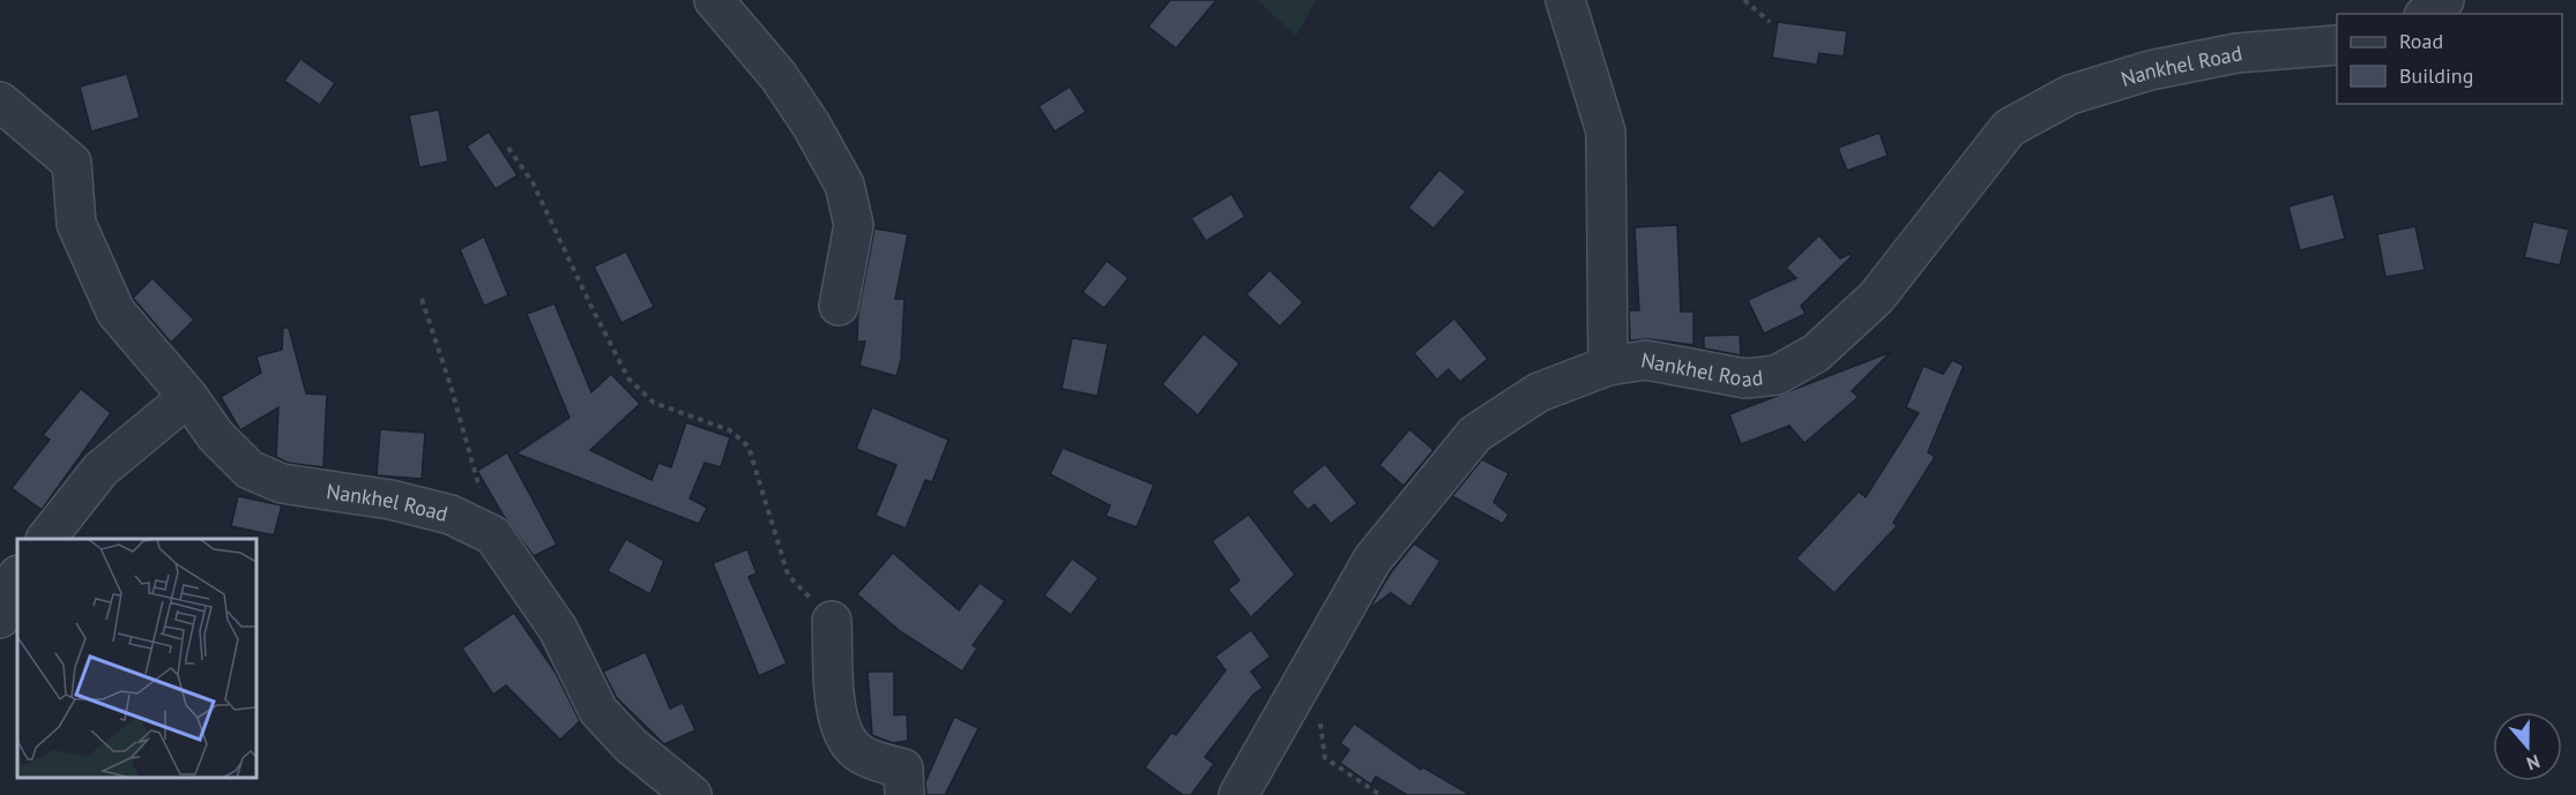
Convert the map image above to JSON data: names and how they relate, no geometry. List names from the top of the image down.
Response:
{
  "streets": {
    "street": ["Nankhel Road"]
  },
  "legend": ["Road", "Building"],
  "north": "bottom"
}
